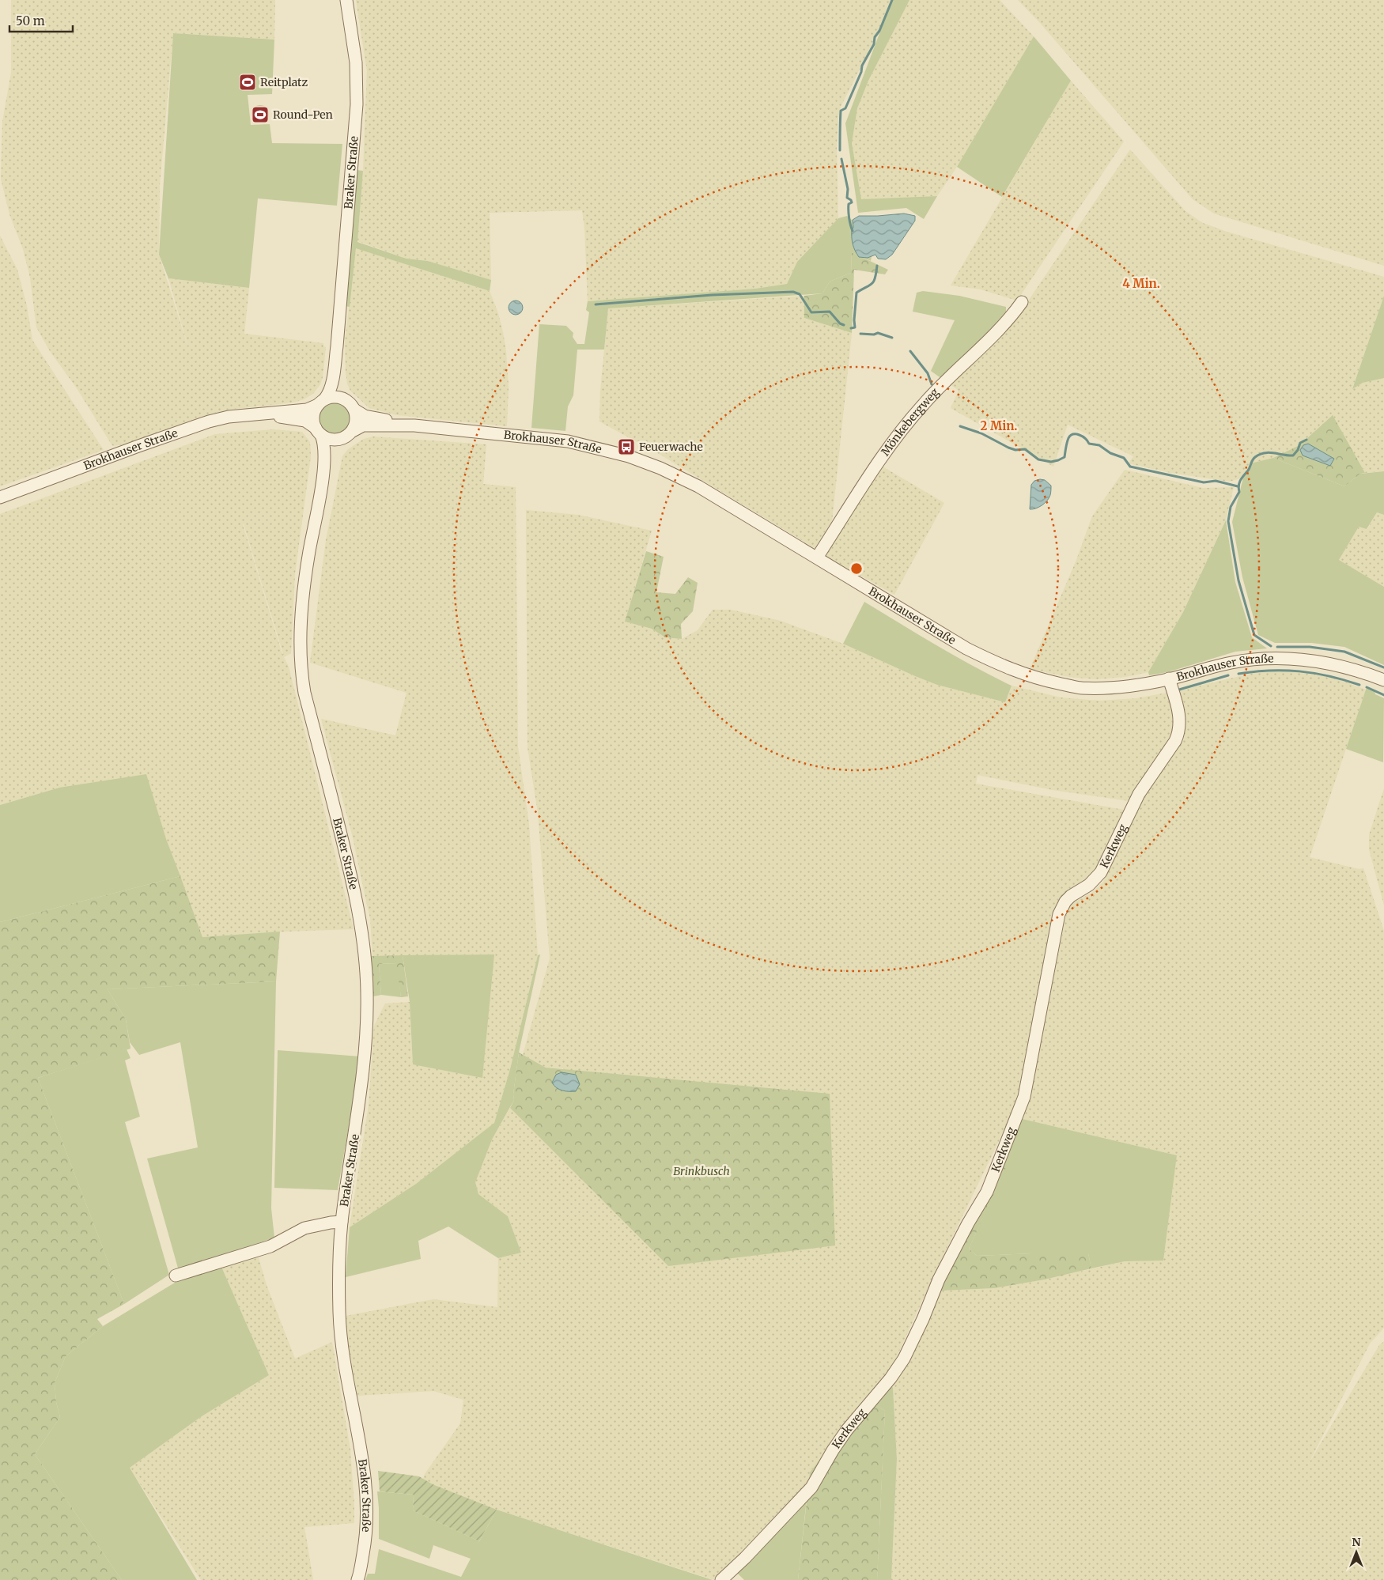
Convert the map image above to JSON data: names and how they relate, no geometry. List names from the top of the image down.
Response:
{
  "streets": {
    "street": [
      "Braker Straße",
      "Mönkebergweg",
      "Brokhauser Straße",
      "Kerkweg"
    ]
  },
  "crossings": [
    ["Braker Straße", "Brokhauser Straße"],
    ["Mönkebergweg", "Brokhauser Straße"],
    ["Brokhauser Straße", "Kerkweg"]
  ],
  "parks": ["Brinkbusch"],
  "places": {
    "sports": ["Reitplatz", "Round-Pen"],
    "bus stop": ["Feuerwache"]
  },
  "scale_bar": "50 m",
  "north": "top",
  "rings": ["4 Min.", "2 Min."]
}
